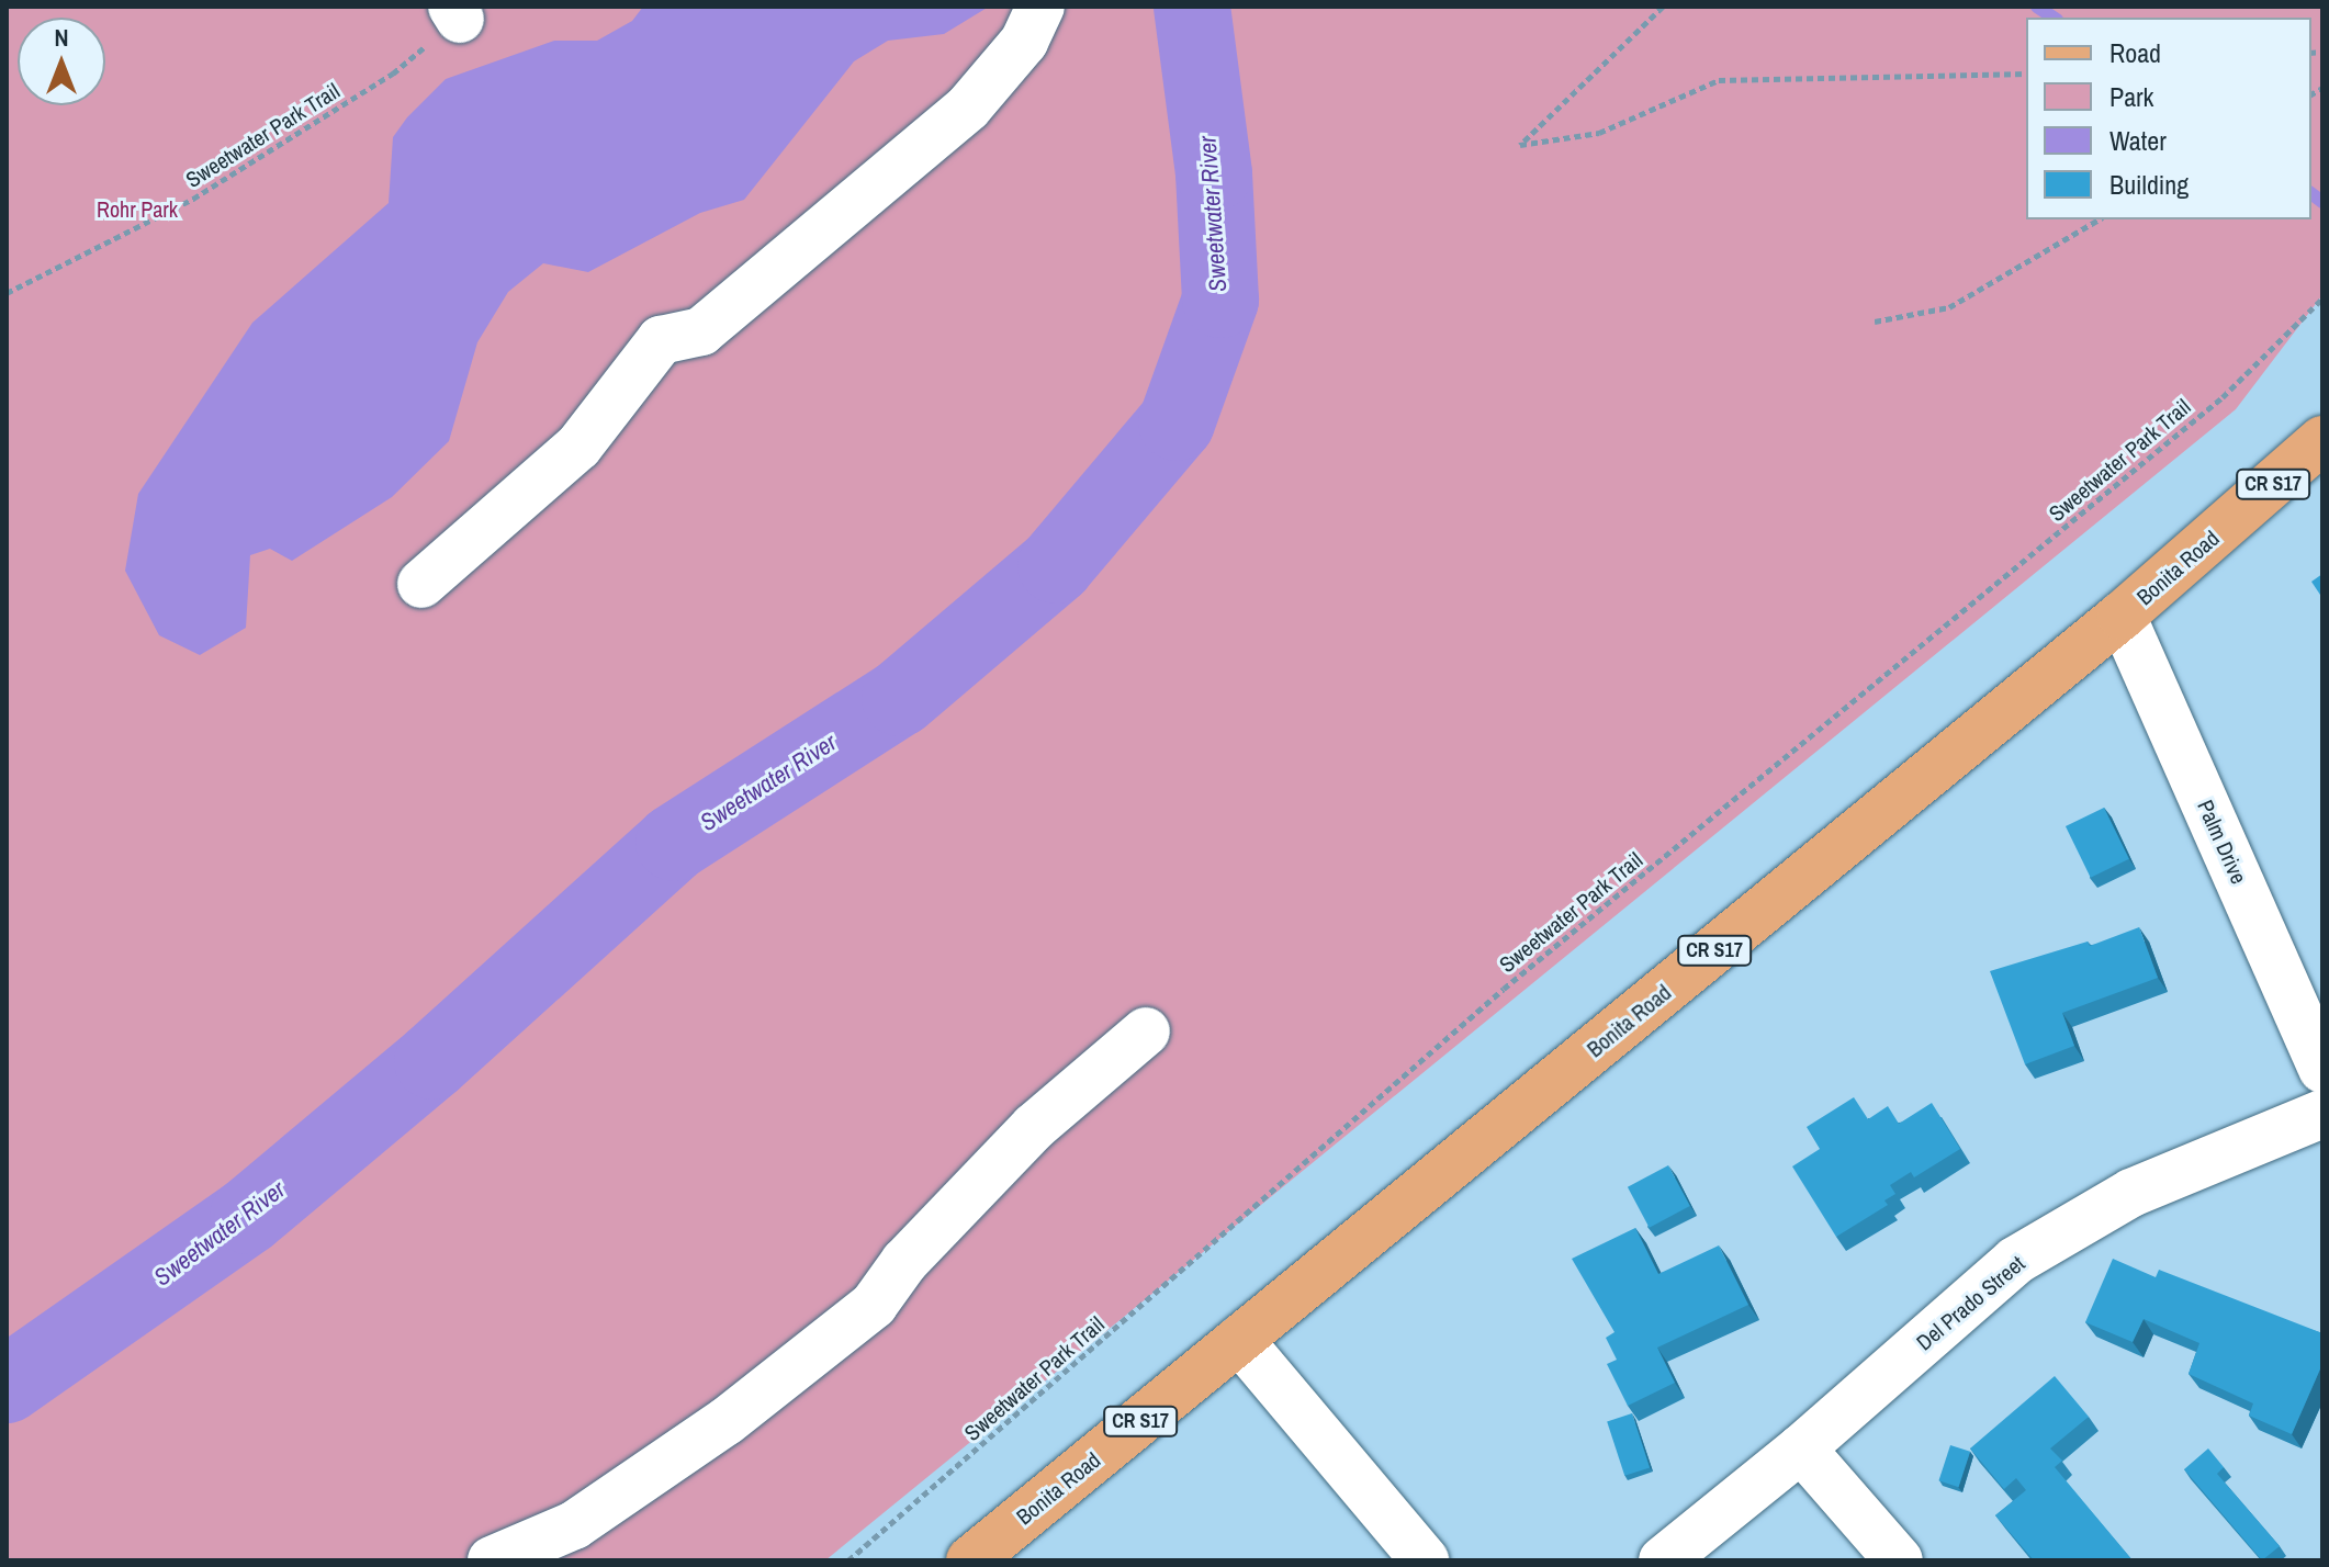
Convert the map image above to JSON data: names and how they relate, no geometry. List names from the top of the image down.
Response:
{
  "streets": {
    "main road": ["CR S17", "Bonita Road"],
    "street": ["Palm Drive", "Del Prado Street"],
    "path": ["Sweetwater Park Trail"]
  },
  "crossings": [
    ["Bonita Road", "Palm Drive"]
  ],
  "water": ["Sweetwater River"],
  "parks": ["Rohr Park"],
  "legend": [
    "Road",
    "Park",
    "Water",
    "Building"
  ],
  "north": "top"
}
